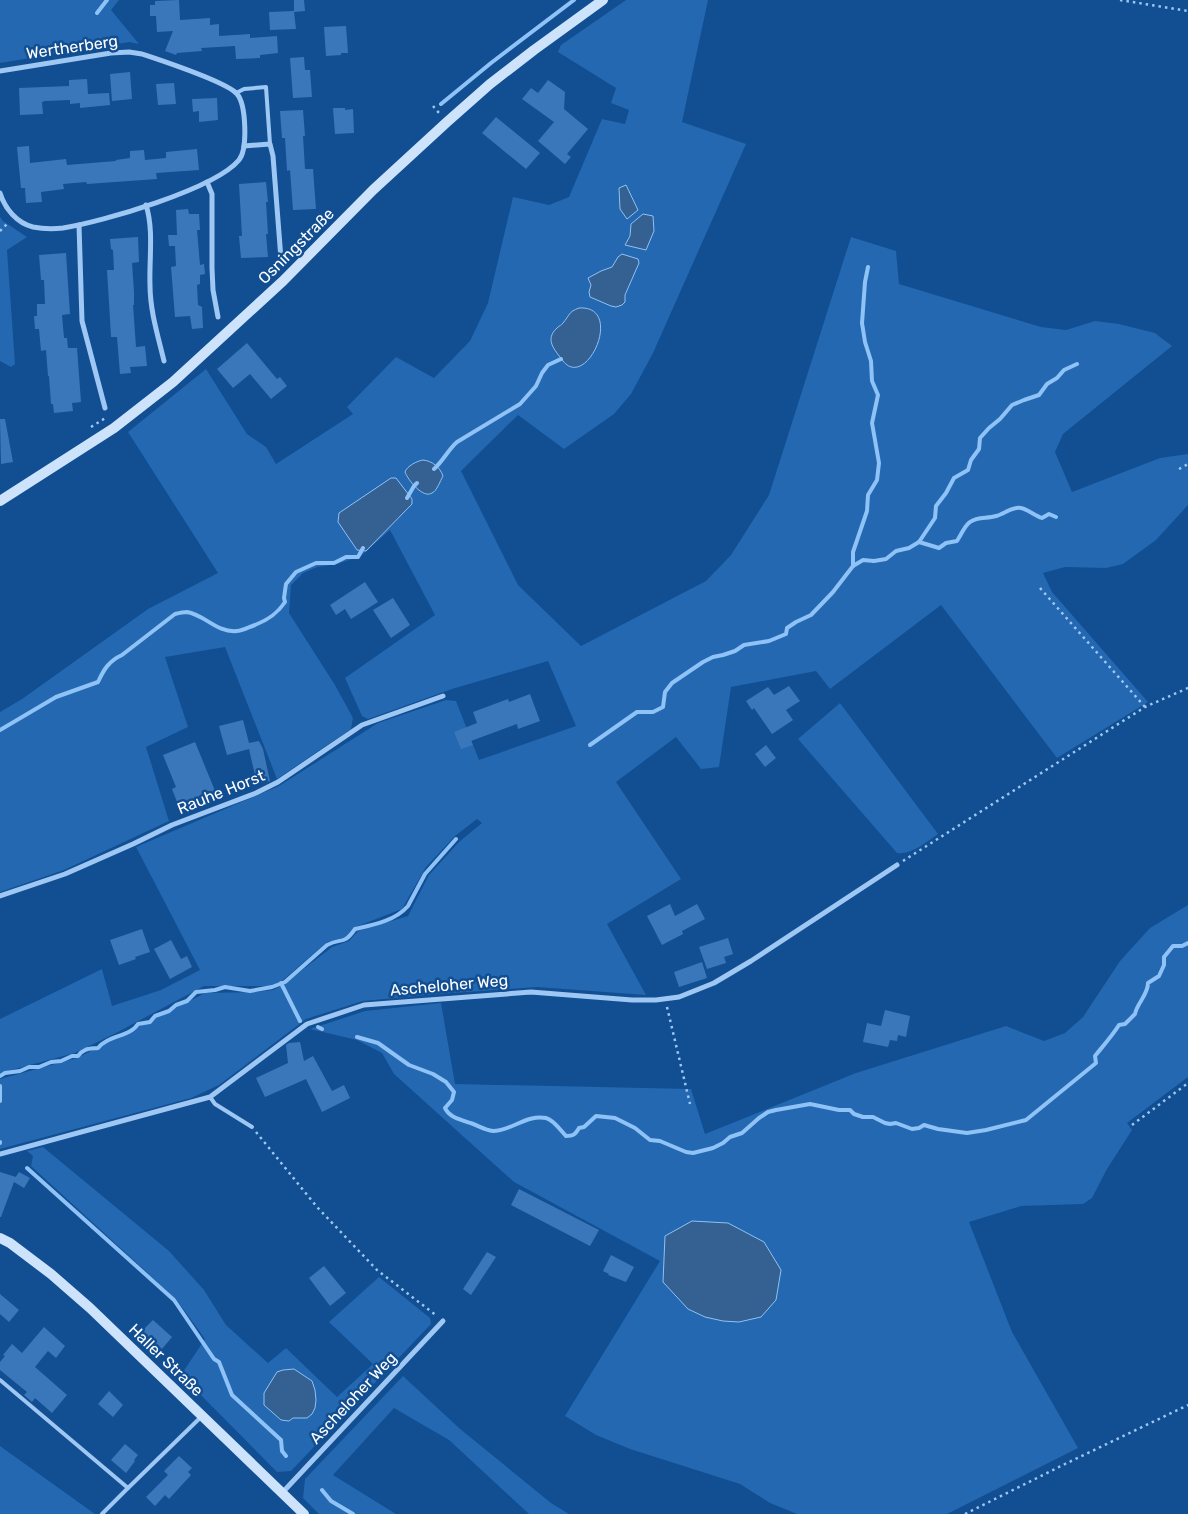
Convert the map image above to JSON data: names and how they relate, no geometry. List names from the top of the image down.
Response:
{
  "streets": {
    "street": [
      "Wertherberg",
      "Osningstraße",
      "Rauhe Horst",
      "Ascheloher Weg",
      "Haller Straße"
    ]
  },
  "crossings": [
    ["Ascheloher Weg", "Haller Straße"]
  ]
}
